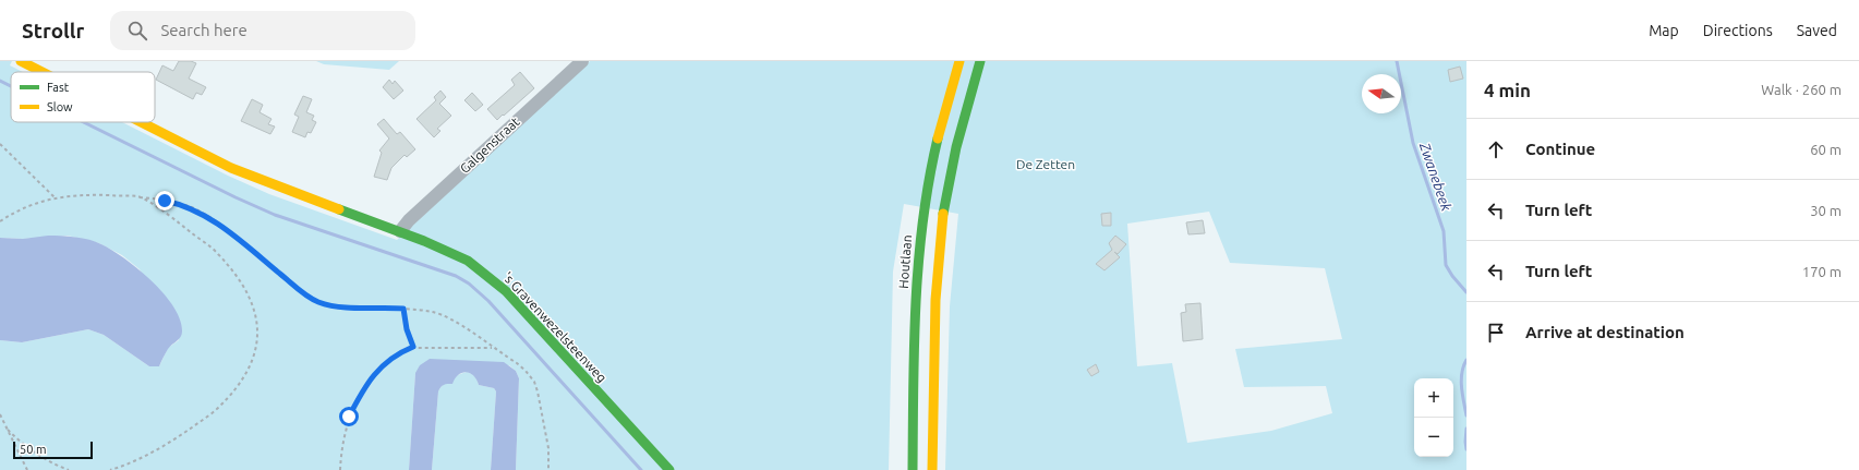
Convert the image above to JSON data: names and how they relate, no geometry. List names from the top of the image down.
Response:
{
  "streets": {
    "main road": ["Houtlaan", "'s Gravenwezelsteenweg"],
    "street": ["Galgenstraat"]
  },
  "crossings": [
    ["Galgenstraat", "'s Gravenwezelsteenweg"]
  ],
  "water": ["Zwanebeek"],
  "parks": ["De Zetten"],
  "legend": ["Fast", "Slow"],
  "scale_bar": "50 m",
  "north": "left",
  "page": {
    "header": "Strollr",
    "search": "Search here",
    "nav": ["Map", "Directions", "Saved"],
    "heading": ["4 min", "Walk · 260 m"],
    "list": [
      ["Continue", "60 m"],
      ["Turn left", "30 m"],
      ["Turn left", "170 m"],
      "Arrive at destination"
    ],
    "map_buttons": ["+", "−"],
    "scale": "50 m"
  }
}
